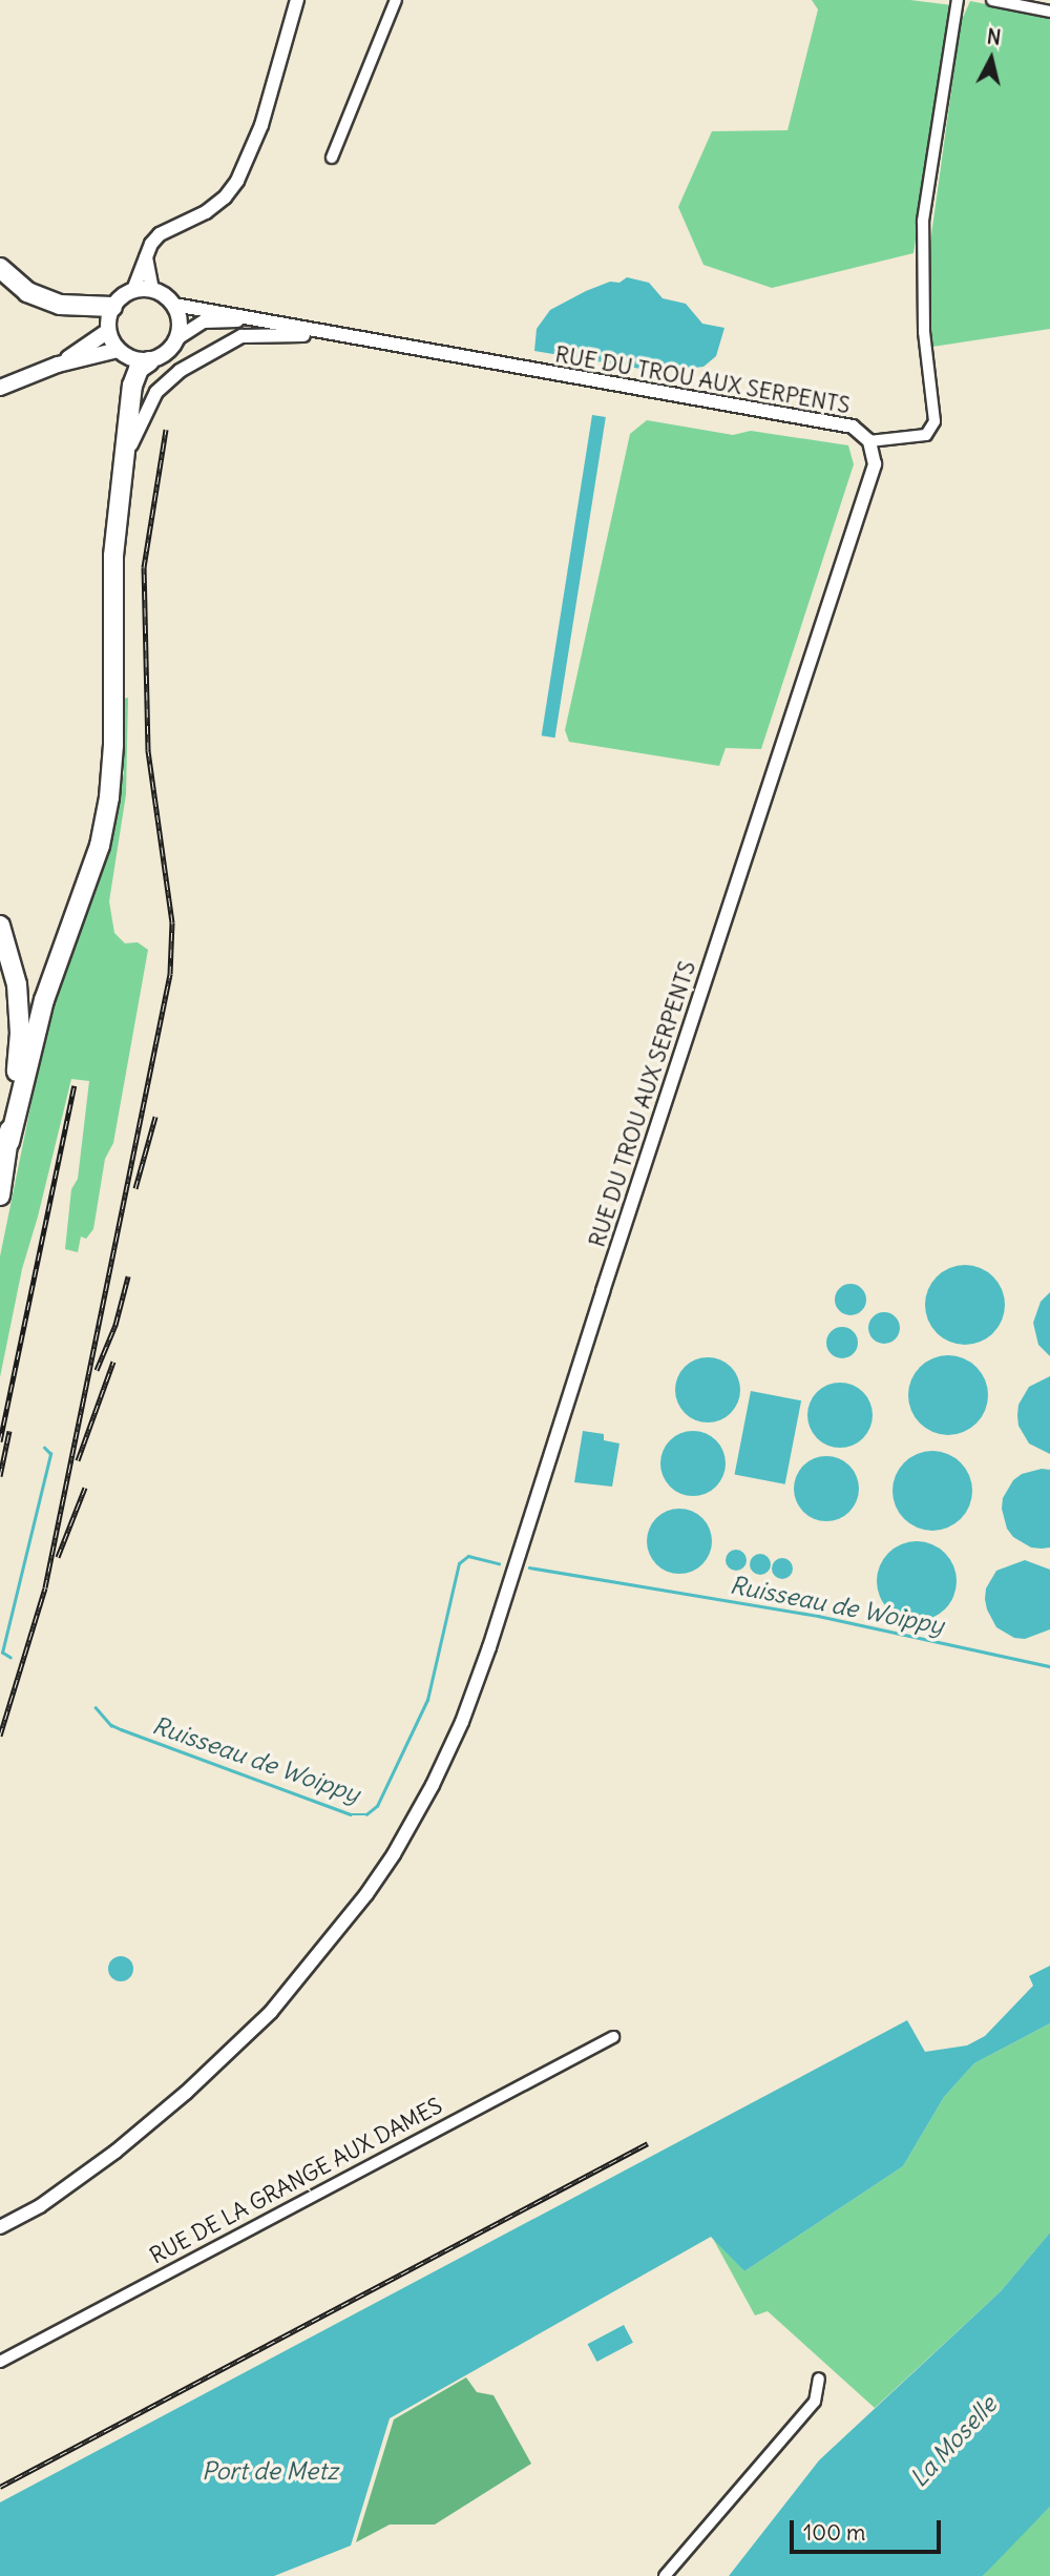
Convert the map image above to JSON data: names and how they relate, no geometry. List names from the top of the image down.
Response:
{
  "streets": {
    "street": ["RUE DU TROU AUX SERPENTS", "RUE DE LA GRANGE AUX DAMES"]
  },
  "water": ["Ruisseau de Woippy", "La Moselle", "Port de Metz"],
  "scale_bar": "100 m",
  "north": "top"
}
